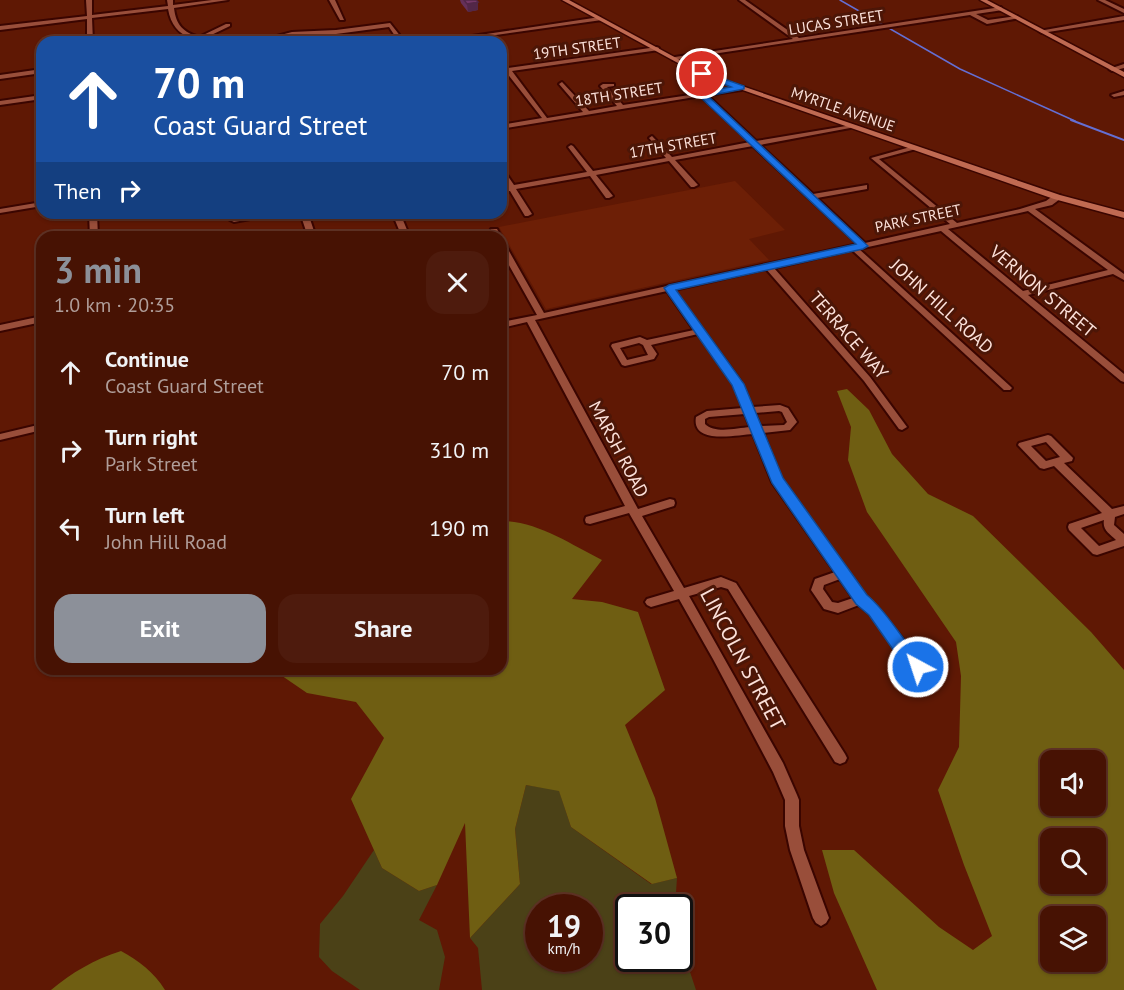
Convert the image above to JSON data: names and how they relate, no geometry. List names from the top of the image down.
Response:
{
  "streets": {
    "main road": ["MYRTLE AVENUE"],
    "street": [
      "LUCAS STREET",
      "19TH STREET",
      "18TH STREET",
      "17TH STREET",
      "PARK STREET",
      "VERNON STREET",
      "JOHN HILL ROAD",
      "TERRACE WAY",
      "MARSH ROAD",
      "LINCOLN STREET"
    ]
  },
  "crossings": [
    ["LUCAS STREET", "MYRTLE AVENUE"],
    ["19TH STREET", "MYRTLE AVENUE"],
    ["18TH STREET", "MYRTLE AVENUE"],
    ["18TH STREET", "JOHN HILL ROAD"],
    ["MYRTLE AVENUE", "17TH STREET"],
    ["MYRTLE AVENUE", "PARK STREET"],
    ["17TH STREET", "JOHN HILL ROAD"],
    ["PARK STREET", "VERNON STREET"],
    ["PARK STREET", "JOHN HILL ROAD"],
    ["PARK STREET", "TERRACE WAY"],
    ["PARK STREET", "MARSH ROAD"],
    ["MARSH ROAD", "LINCOLN STREET"]
  ],
  "page": {
    "turn": ["70 m", "Coast Guard Street"],
    "then": "Then",
    "heading": ["3 min", "1.0 km · 20:35"],
    "list": [
      {
        "name": "Continue",
        "note": "Coast Guard Street",
        "value": "70 m"
      },
      {
        "name": "Turn right",
        "note": "Park Street",
        "value": "310 m"
      },
      {
        "name": "Turn left",
        "note": "John Hill Road",
        "value": "190 m"
      }
    ],
    "buttons": ["Exit", "Share"],
    "speed": "19 km/h",
    "limit": "30"
  }
}
